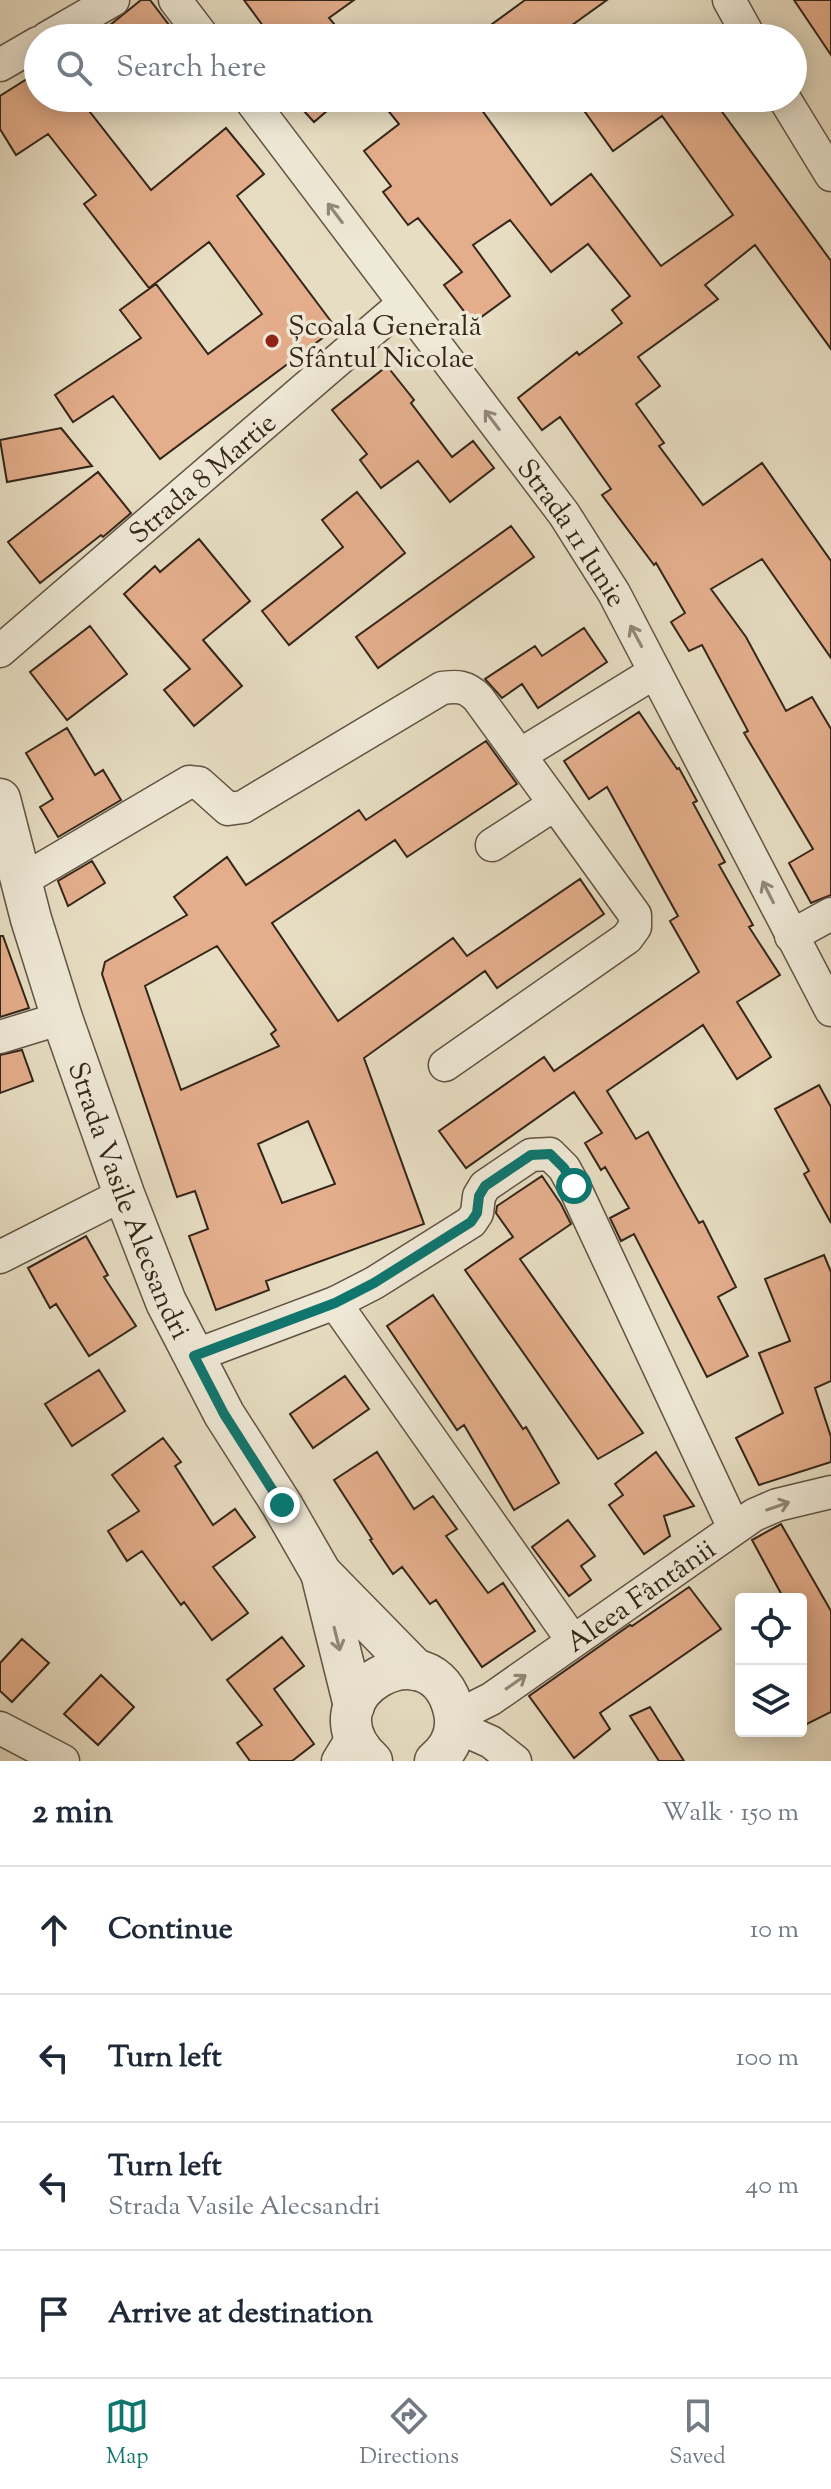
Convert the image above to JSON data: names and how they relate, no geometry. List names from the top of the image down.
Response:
{
  "streets": {
    "street": [
      "Strada 8 Martie",
      "Strada 11 Iunie",
      "Strada Vasile Alecsandri",
      "Aleea Fântânii"
    ]
  },
  "crossings": [
    ["Strada 8 Martie", "Strada 11 Iunie"],
    ["Strada Vasile Alecsandri", "Aleea Fântânii"]
  ],
  "one_way": ["Strada 11 Iunie", "Aleea Fântânii"],
  "places": ["Școala Generală Sfântul Nicolae"],
  "page": {
    "search": "Search here",
    "heading": ["2 min", "Walk · 150 m"],
    "list": [
      ["Continue", "10 m"],
      ["Turn left", "100 m"],
      ["Turn left", "Strada Vasile Alecsandri", "40 m"],
      "Arrive at destination"
    ],
    "nav": ["Map", "Directions", "Saved"]
  }
}
